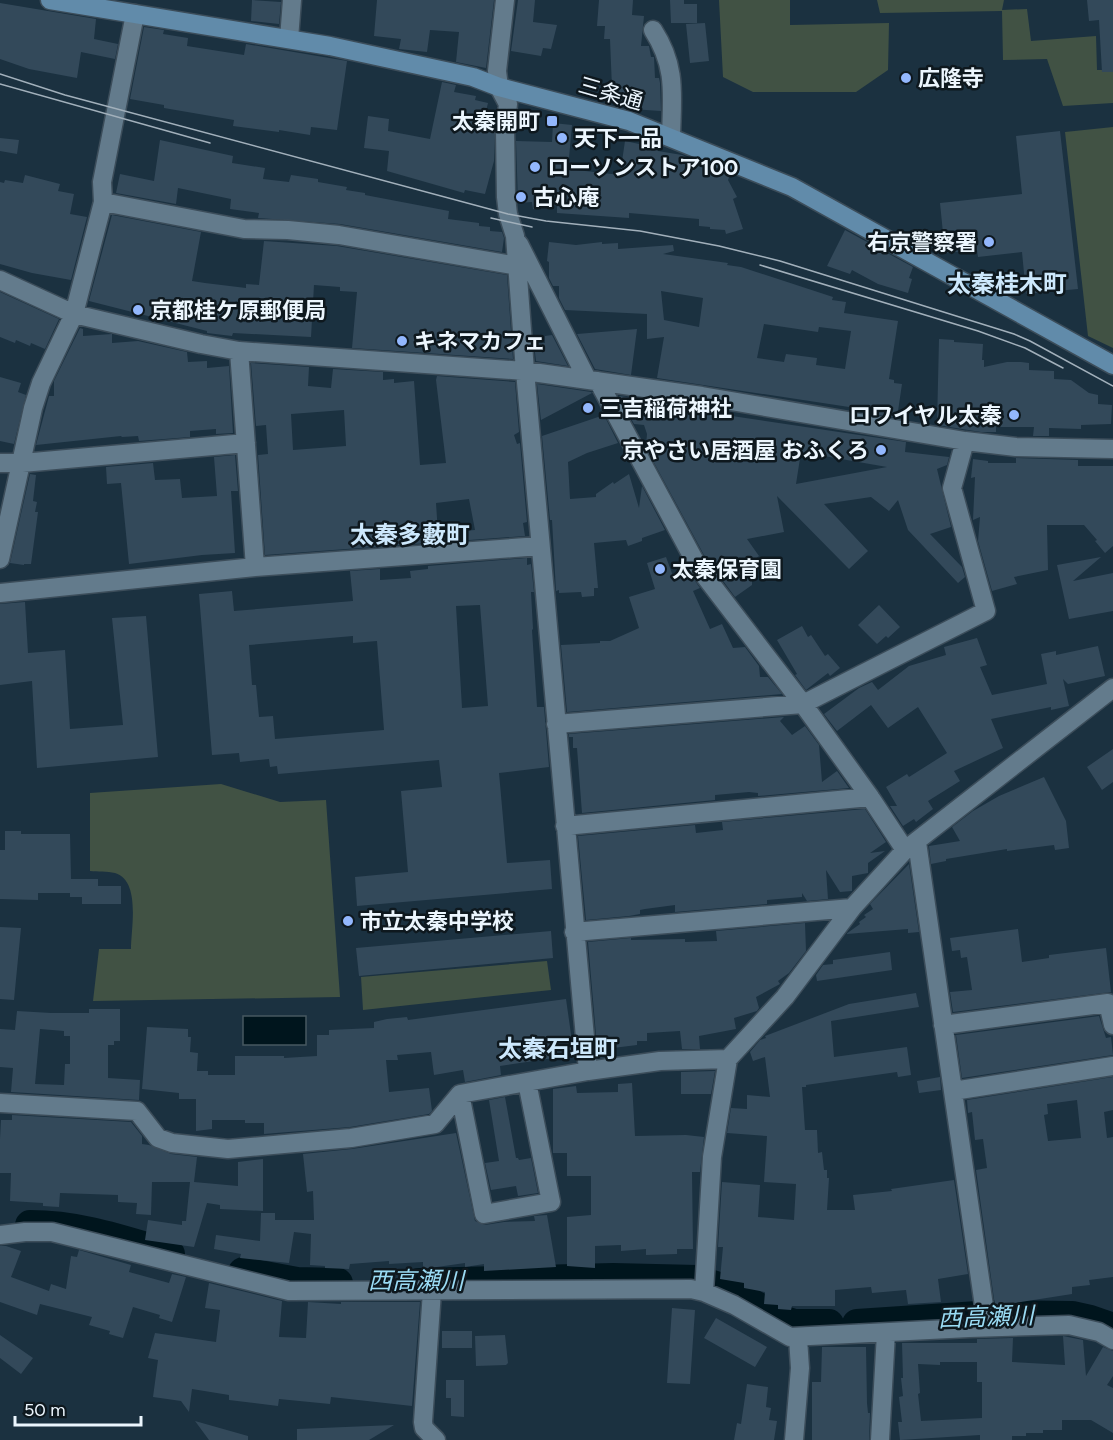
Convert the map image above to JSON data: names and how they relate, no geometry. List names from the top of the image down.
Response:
{
  "streets": {
    "main road": ["三条通"]
  },
  "districts": ["太秦桂木町", "太秦多藪町", "太秦石垣町"],
  "water": ["西高瀬川"],
  "places": {
    "other": [
      "広隆寺",
      "天下一品",
      "ローソンストア100",
      "古心庵",
      "右京警察署",
      "京都桂ケ原郵便局",
      "キネマカフェ",
      "三吉稲荷神社",
      "ロワイヤル太秦",
      "京やさい居酒屋 おふくろ",
      "太秦保育園",
      "市立太秦中学校"
    ],
    "transit": ["太秦開町"]
  },
  "scale_bar": "50 m"
}
